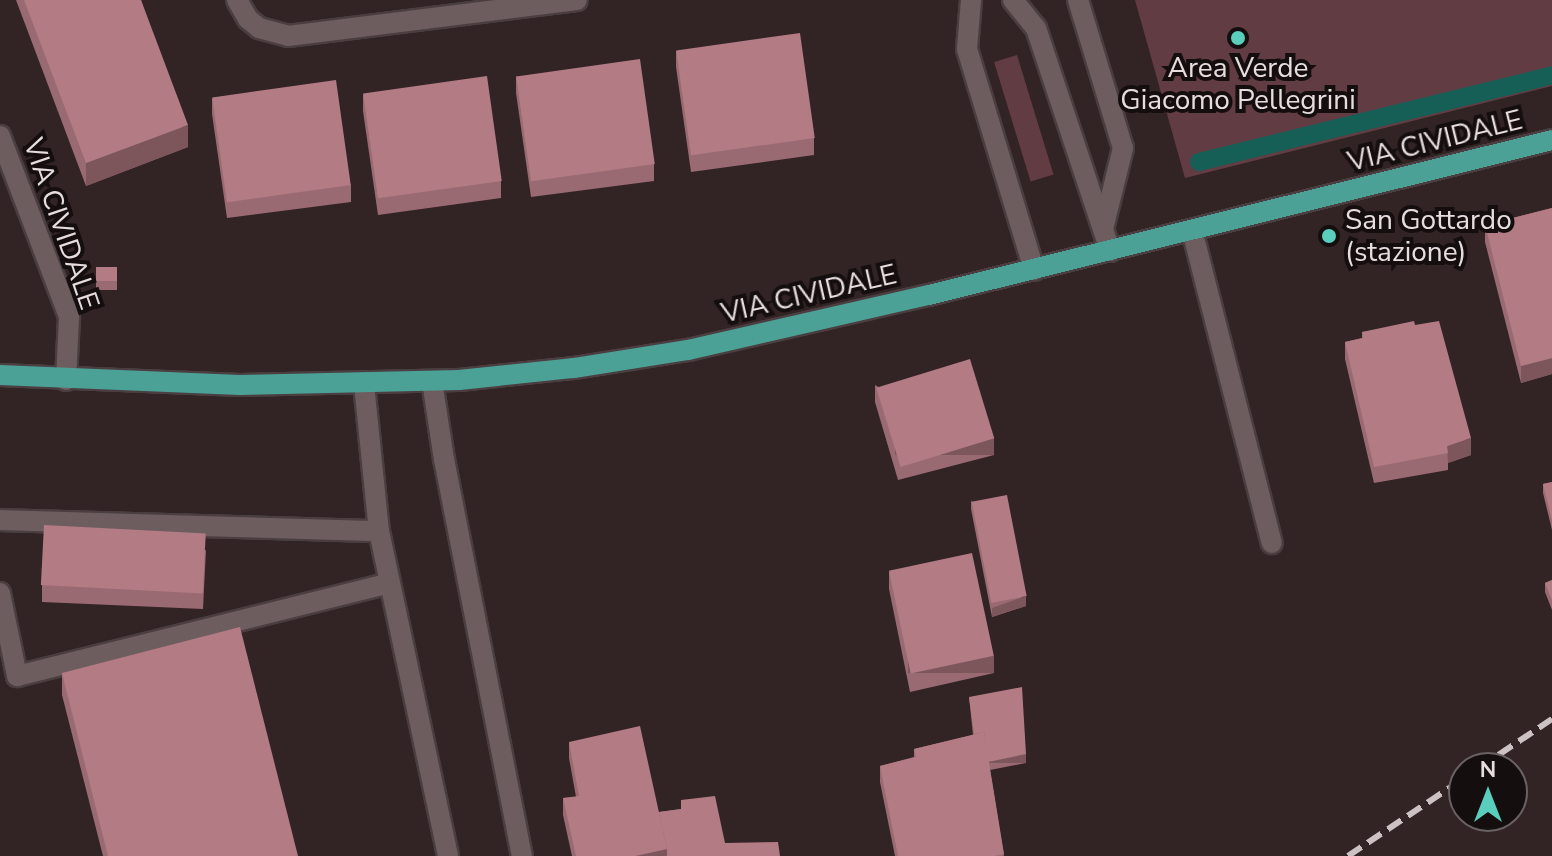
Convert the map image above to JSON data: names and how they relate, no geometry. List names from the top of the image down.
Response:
{
  "streets": {
    "main road": ["VIA CIVIDALE"]
  },
  "places": ["Area Verde Giacomo Pellegrini", "San Gottardo (stazione)"],
  "north": "top"
}
